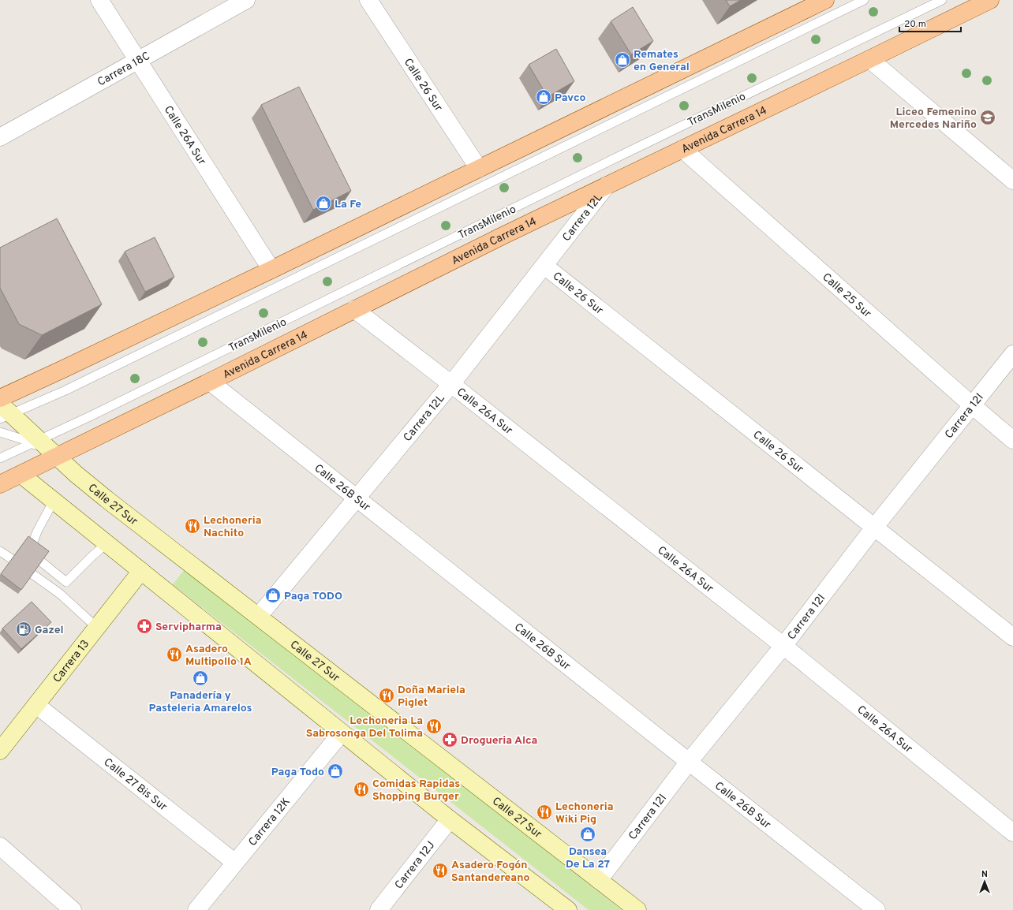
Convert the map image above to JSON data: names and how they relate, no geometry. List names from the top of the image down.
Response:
{
  "streets": {
    "main road": ["Avenida Carrera 14", "Calle 27 Sur", "Carrera 13"],
    "street": [
      "Carrera 18C",
      "Calle 26 Sur",
      "Calle 26A Sur",
      "Carrera 12L",
      "Calle 25 Sur",
      "Carrera 12I",
      "Calle 26B Sur",
      "Calle 27 Bis Sur",
      "Carrera 12K",
      "Carrera 12J"
    ],
    "lane": ["TransMilenio"]
  },
  "crossings": [
    ["Carrera 18C", "Calle 26A Sur"],
    ["Calle 26 Sur", "Carrera 12L"],
    ["Calle 26 Sur", "Carrera 12I"],
    ["TransMilenio", "Calle 27 Sur"],
    ["Avenida Carrera 14", "Calle 26A Sur"],
    ["Avenida Carrera 14", "Carrera 12L"],
    ["Avenida Carrera 14", "Calle 25 Sur"],
    ["Avenida Carrera 14", "Calle 26B Sur"],
    ["Avenida Carrera 14", "Calle 27 Sur"],
    ["Calle 26A Sur", "Carrera 12L"],
    ["Calle 26A Sur", "Carrera 12I"],
    ["Carrera 12L", "Calle 26B Sur"],
    ["Carrera 12L", "Calle 27 Sur"],
    ["Calle 25 Sur", "Carrera 12I"],
    ["Carrera 12I", "Calle 26B Sur"],
    ["Carrera 12I", "Calle 27 Sur"],
    ["Carrera 13", "Calle 27 Bis Sur"],
    ["Calle 27 Bis Sur", "Carrera 12K"]
  ],
  "places": {
    "shop": [
      "Remates en General",
      "Pavco",
      "La Fe",
      "Paga TODO",
      "Panadería y Pasteleria Amarelos",
      "Paga Todo",
      "Dansea De La 27"
    ],
    "school or university": ["Liceo Femenino Mercedes Nariño"],
    "restaurant": [
      "Lechoneria Nachito",
      "Asadero Multipollo 1A",
      "Doña Mariela Piglet",
      "Lechoneria La Sabrosonga Del Tolima",
      "Comidas Rapidas Shopping Burger",
      "Lechoneria Wiki Pig",
      "Asadero Fogón Santandereano"
    ],
    "pharmacy": ["Servipharma", "Drogueria Alca"],
    "fuel station": ["Gazel"]
  },
  "scale_bar": "20 m",
  "north": "top"
}
